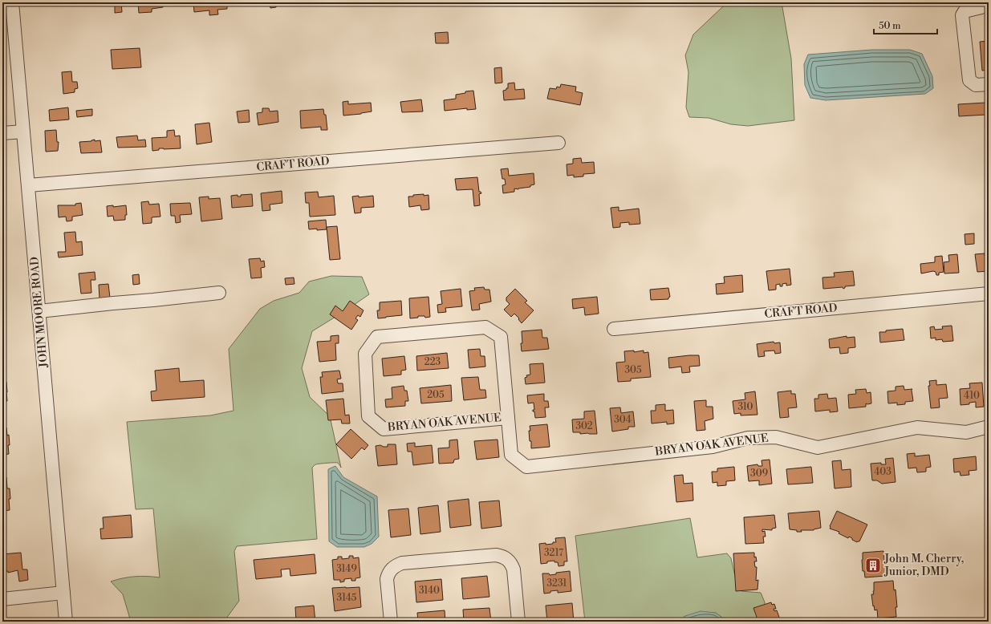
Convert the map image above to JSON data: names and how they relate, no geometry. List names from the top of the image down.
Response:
{
  "streets": {
    "street": ["CRAFT ROAD", "JOHN MOORE ROAD", "BRYAN OAK AVENUE"]
  },
  "crossings": [
    ["CRAFT ROAD", "JOHN MOORE ROAD"]
  ],
  "places": {
    "building": ["John M. Cherry, Junior, DMD"]
  },
  "house_numbers": [
    "223",
    "305",
    "205",
    "410",
    "310",
    "304",
    "302",
    "403",
    "309",
    "3217",
    "3149",
    "3231",
    "3140",
    "3145"
  ],
  "scale_bar": "50 m"
}
